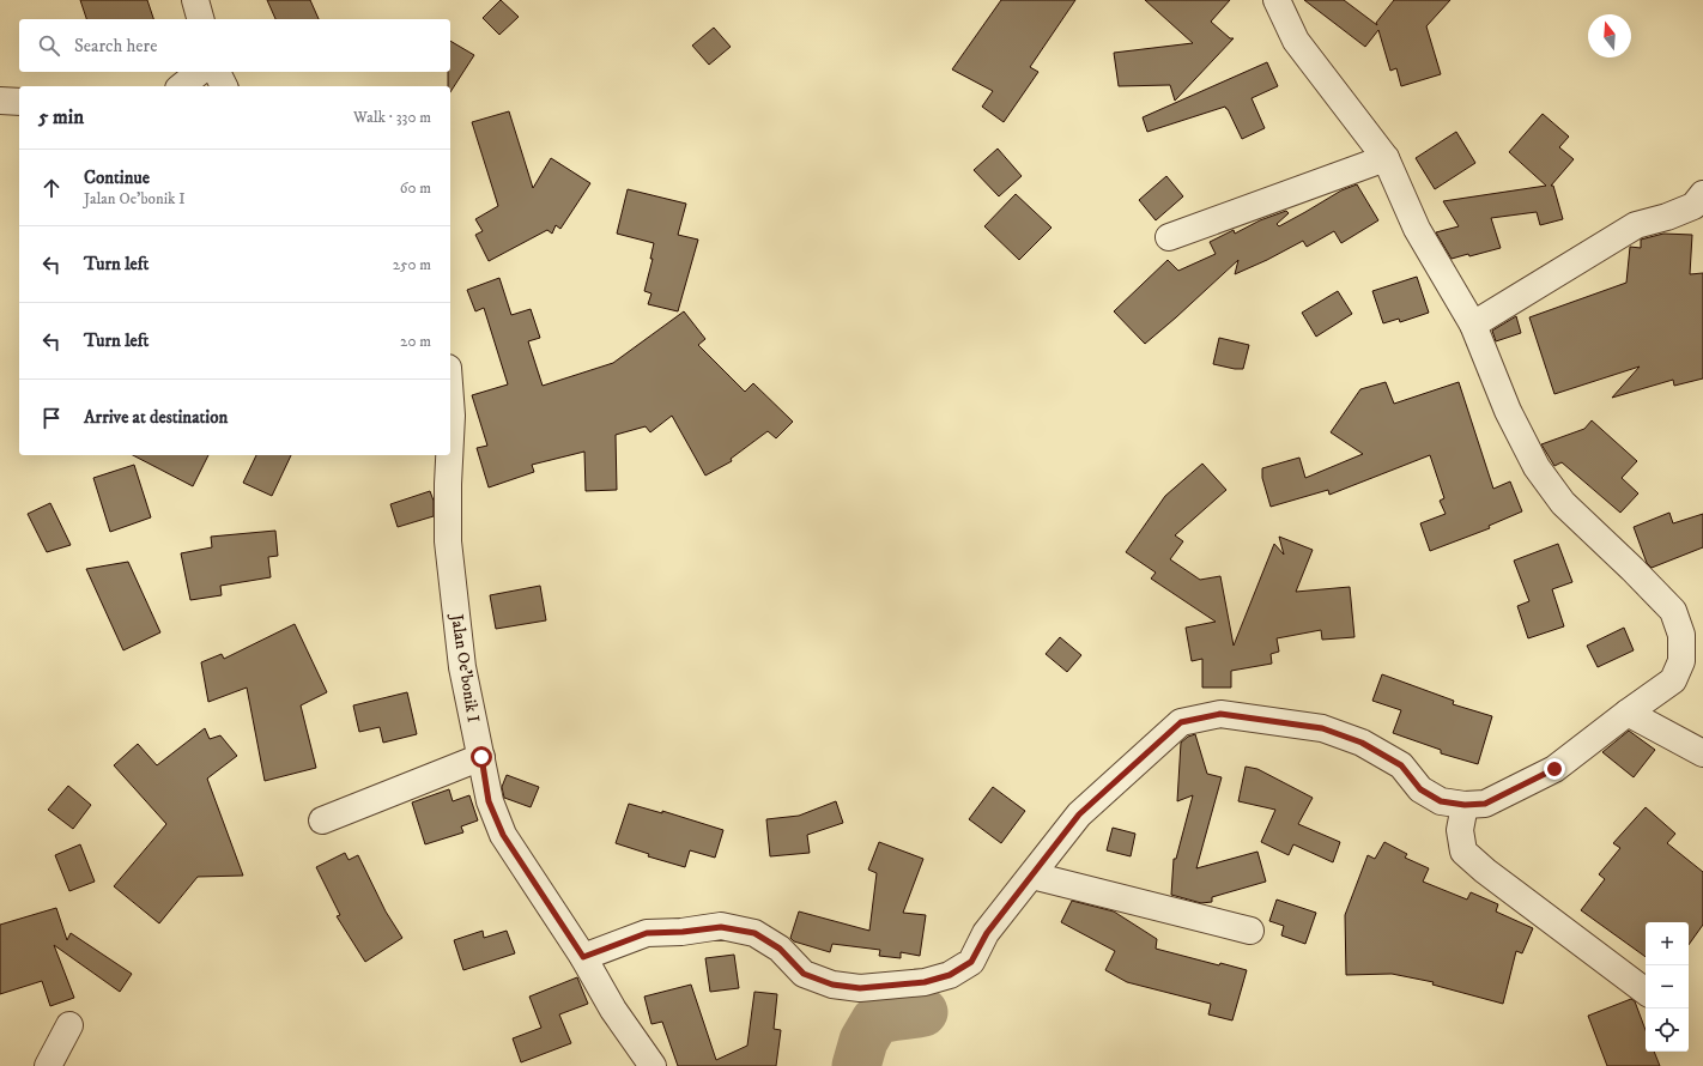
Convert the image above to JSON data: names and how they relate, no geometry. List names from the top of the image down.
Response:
{
  "streets": {
    "street": ["Jalan Oe'bonik I"]
  },
  "north": "top",
  "page": {
    "search": "Search here",
    "heading": ["5 min", "Walk · 330 m"],
    "list": [
      ["Continue", "Jalan Oe'bonik I", "60 m"],
      ["Turn left", "250 m"],
      ["Turn left", "20 m"],
      "Arrive at destination"
    ],
    "map_buttons": ["+", "−"]
  }
}
